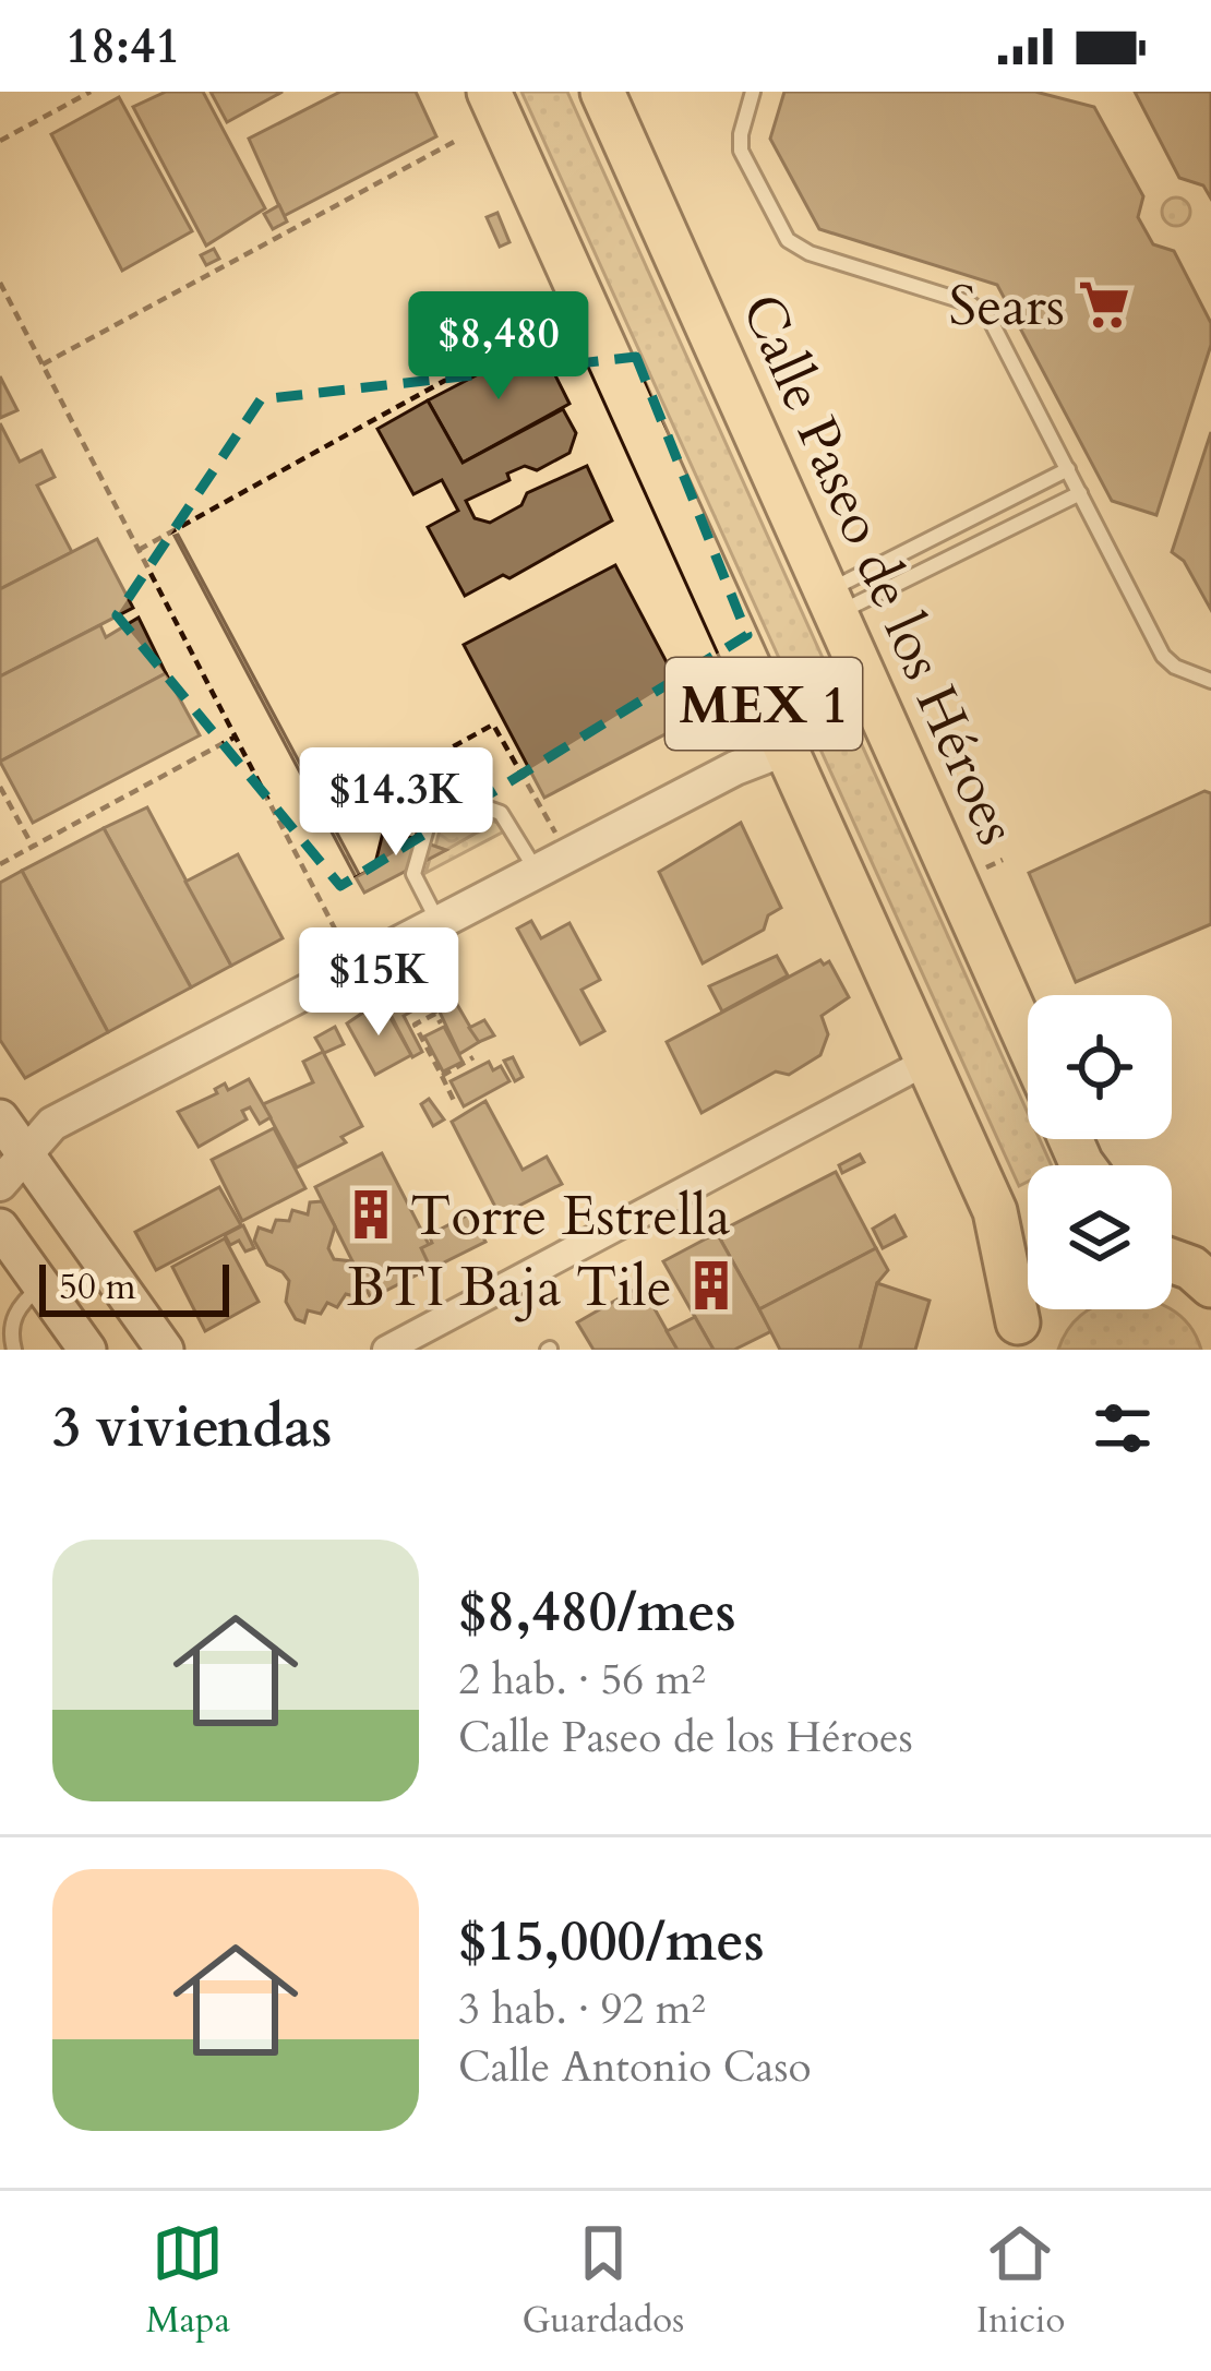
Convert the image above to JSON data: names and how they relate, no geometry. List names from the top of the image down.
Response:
{
  "streets": {
    "main road": ["Calle Paseo de los Héroes", "MEX 1"]
  },
  "places": {
    "supermarket": ["Sears"],
    "building": ["Torre Estrella", "BTI Baja Tile"]
  },
  "scale_bar": "50 m",
  "page": {
    "status": "18:41",
    "price": ["$8,480", "$14.3K", "$15K"],
    "scale": "50 m",
    "heading": "3 viviendas",
    "list": [
      {
        "name": "$8,480/mes",
        "note": "2 hab. · 56 m² · Calle Paseo de los Héroes"
      },
      {
        "name": "$15,000/mes",
        "note": "3 hab. · 92 m² · Calle Antonio Caso"
      }
    ],
    "tabs": ["Mapa", "Guardados", "Inicio"]
  }
}
